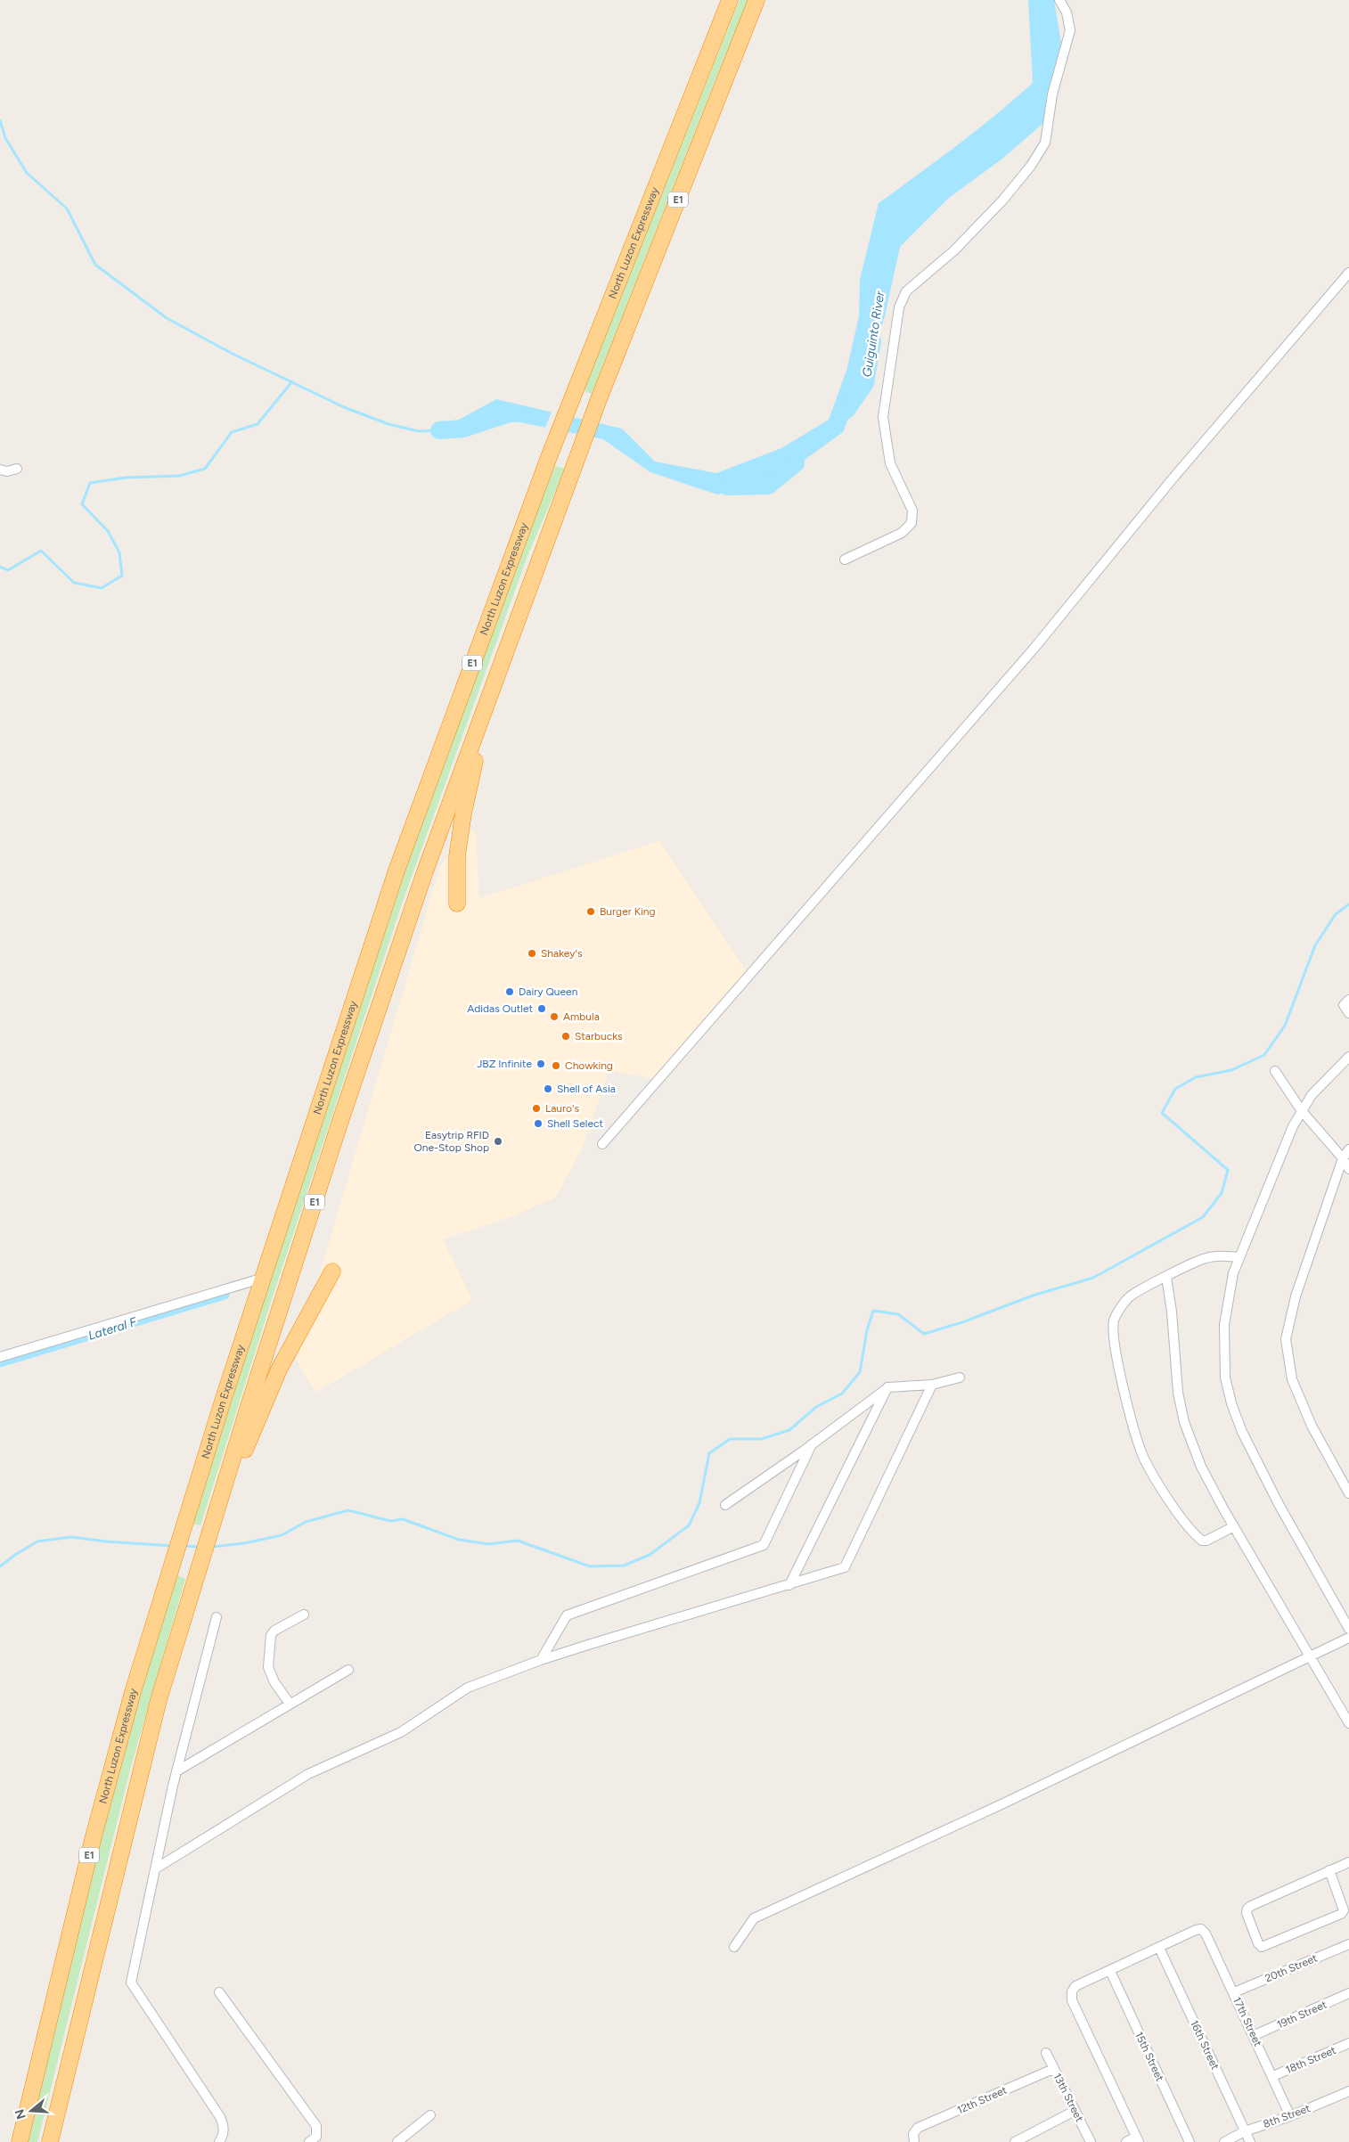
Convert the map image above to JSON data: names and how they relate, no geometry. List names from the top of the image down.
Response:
{
  "streets": {
    "highway": ["E1", "North Luzon Expressway"],
    "street": [
      "20th Street",
      "19th Street",
      "17th Street",
      "16th Street",
      "15th Street",
      "18th Street",
      "13th Street",
      "12th Street",
      "8th Street"
    ]
  },
  "crossings": [
    ["20th Street", "17th Street"],
    ["19th Street", "17th Street"],
    ["17th Street", "16th Street"],
    ["17th Street", "18th Street"],
    ["17th Street", "8th Street"],
    ["16th Street", "8th Street"],
    ["13th Street", "12th Street"]
  ],
  "water": ["Guiguinto River", "Lateral F"],
  "places": [
    "Burger King",
    "Shakey's",
    "Dairy Queen",
    "Adidas Outlet",
    "Ambula",
    "Starbucks",
    "JBZ Infinite",
    "Chowking",
    "Shell of Asia",
    "Lauro's",
    "Shell Select",
    "Easytrip RFID One-Stop Shop"
  ],
  "north": "left"
}
